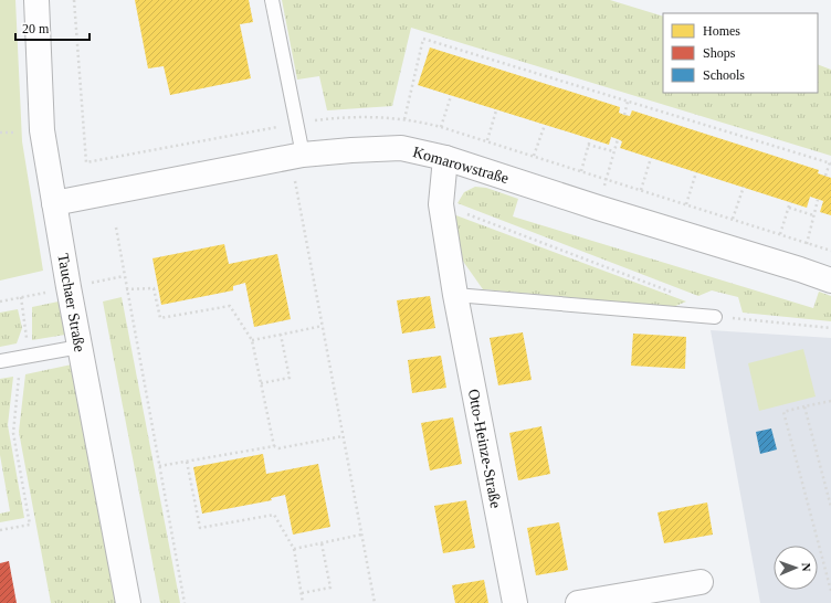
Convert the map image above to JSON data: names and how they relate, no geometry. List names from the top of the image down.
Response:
{
  "streets": {
    "street": ["Komarowstraße", "Tauchaer Straße", "Otto-Heinze-Straße"]
  },
  "crossings": [
    ["Komarowstraße", "Tauchaer Straße"],
    ["Komarowstraße", "Otto-Heinze-Straße"]
  ],
  "legend": ["Homes", "Shops", "Schools"],
  "scale_bar": "20 m",
  "north": "right"
}
